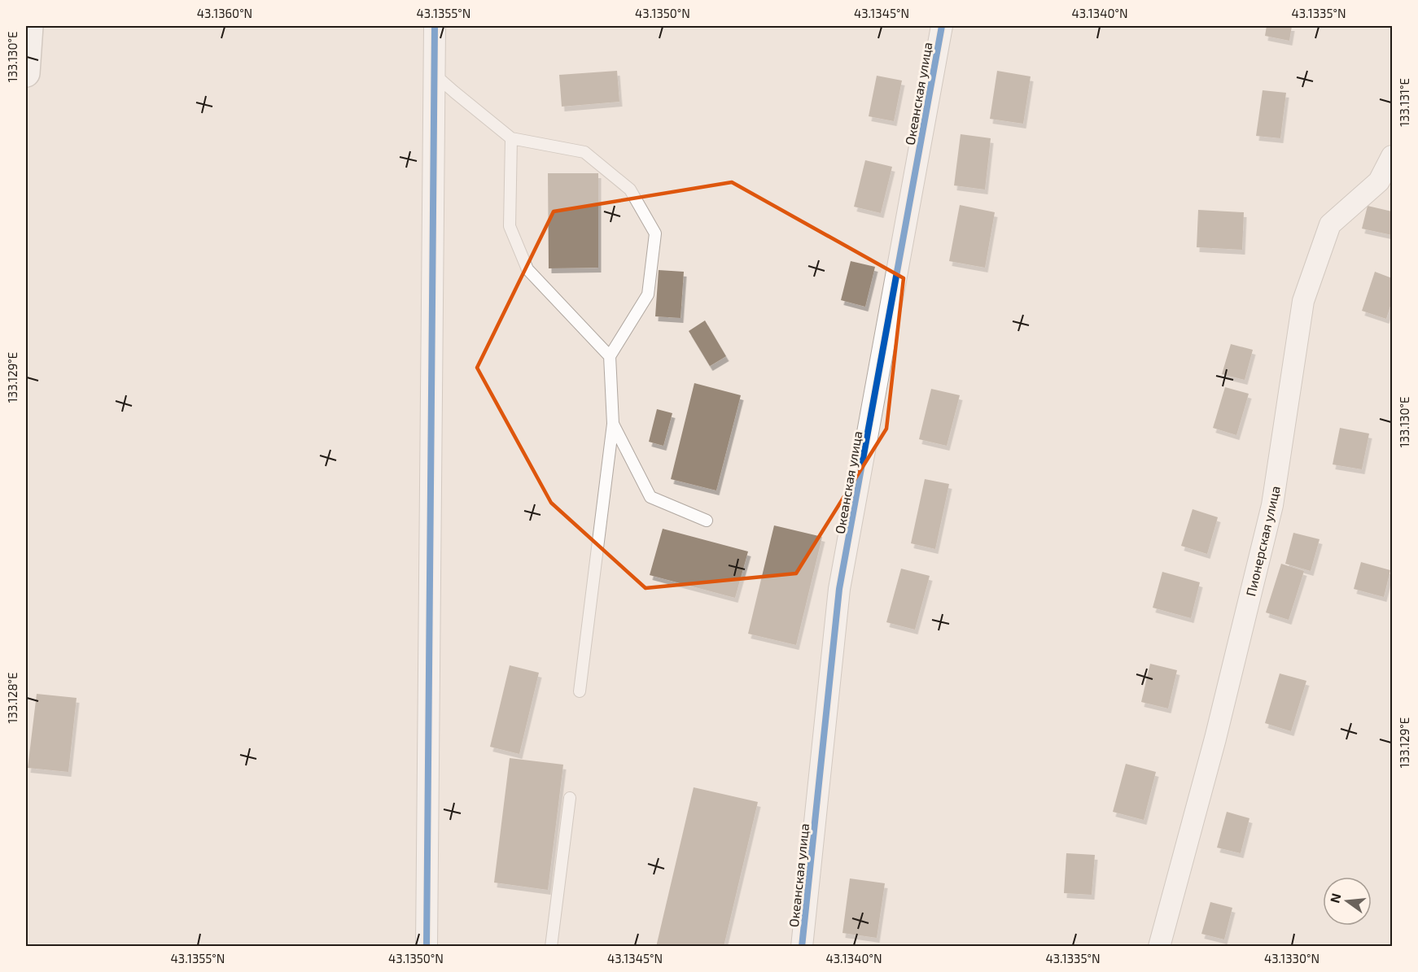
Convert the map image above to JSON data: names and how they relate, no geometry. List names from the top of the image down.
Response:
{
  "streets": {
    "street": ["Океанская улица", "Пионерская улица"]
  },
  "north": "left",
  "coordinates": [
    "43.1360°N",
    "43.1355°N",
    "43.1350°N",
    "43.1345°N",
    "43.1340°N",
    "43.1335°N",
    "133.130°E",
    "133.131°E",
    "133.129°E",
    "133.128°E",
    "43.1330°N"
  ]
}
